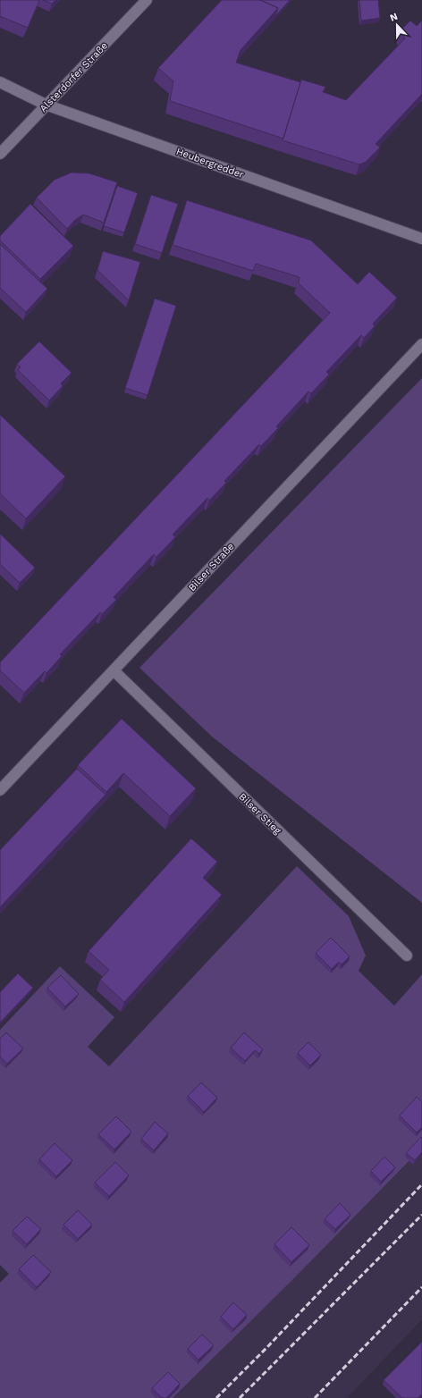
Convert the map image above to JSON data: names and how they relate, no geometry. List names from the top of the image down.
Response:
{
  "streets": {
    "street": [
      "Alsterdorfer Straße",
      "Heubergredder",
      "Bilser Straße",
      "Bilser Stieg"
    ]
  },
  "crossings": [
    ["Alsterdorfer Straße", "Heubergredder"],
    ["Bilser Straße", "Bilser Stieg"]
  ],
  "north": "top"
}
